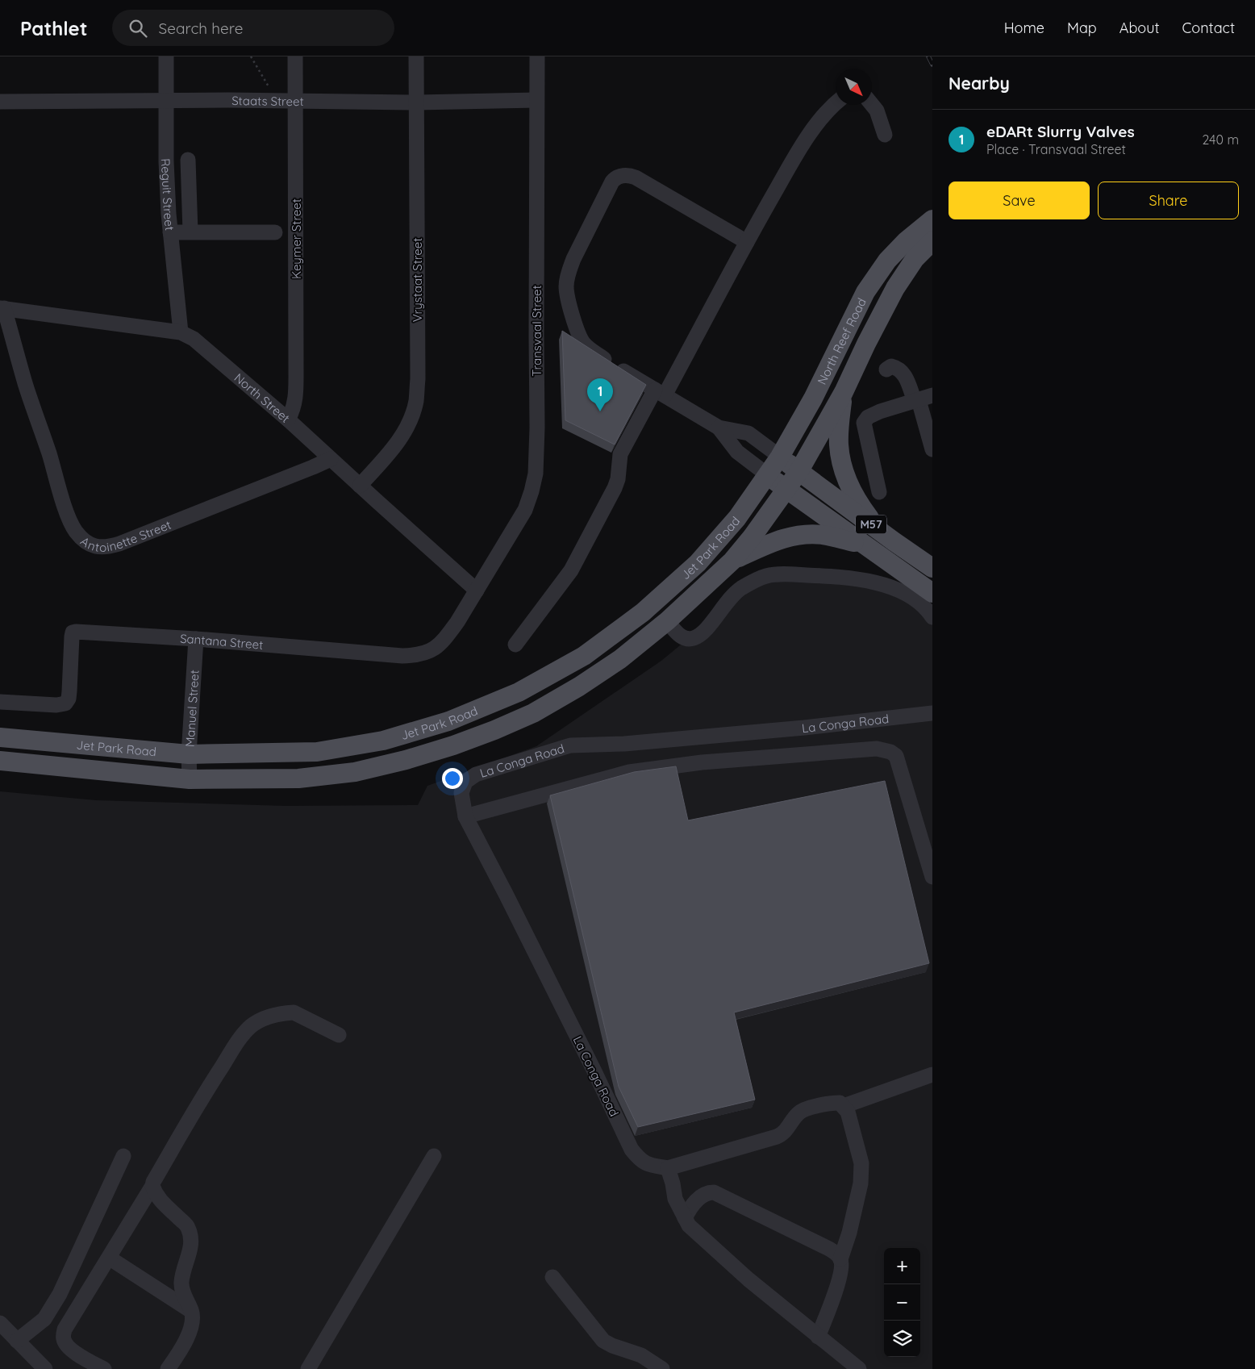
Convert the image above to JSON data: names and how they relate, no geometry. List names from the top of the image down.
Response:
{
  "streets": {
    "main road": ["North Reef Road", "M57", "Jet Park Road"],
    "street": [
      "Staats Street",
      "Reguit Street",
      "Keymer Street",
      "Vrystaat Street",
      "Transvaal Street",
      "North Street",
      "Antoinette Street",
      "Santana Street",
      "Manuel Street",
      "La Conga Road"
    ]
  },
  "crossings": [
    ["Staats Street", "Reguit Street"],
    ["Staats Street", "Keymer Street"],
    ["Staats Street", "Vrystaat Street"],
    ["Staats Street", "Transvaal Street"],
    ["Reguit Street", "North Street"],
    ["Keymer Street", "North Street"],
    ["Vrystaat Street", "North Street"],
    ["Transvaal Street", "North Street"],
    ["Transvaal Street", "Santana Street"],
    ["North Reef Road", "M57"],
    ["North Reef Road", "Jet Park Road"],
    ["North Street", "Antoinette Street"],
    ["North Street", "Santana Street"],
    ["M57", "Jet Park Road"],
    ["Jet Park Road", "Manuel Street"],
    ["Santana Street", "Manuel Street"]
  ],
  "north": "bottom right",
  "page": {
    "header": "Pathlet",
    "search": "Search here",
    "nav": [
      "Home",
      "Map",
      "About",
      "Contact"
    ],
    "heading": "Nearby",
    "list": [
      {
        "mark": "1",
        "name": "eDARt Slurry Valves",
        "note": "Place · Transvaal Street",
        "value": "240 m"
      }
    ],
    "buttons": ["Save", "Share"],
    "pins": "1",
    "map_buttons": ["+", "−"]
  }
}
